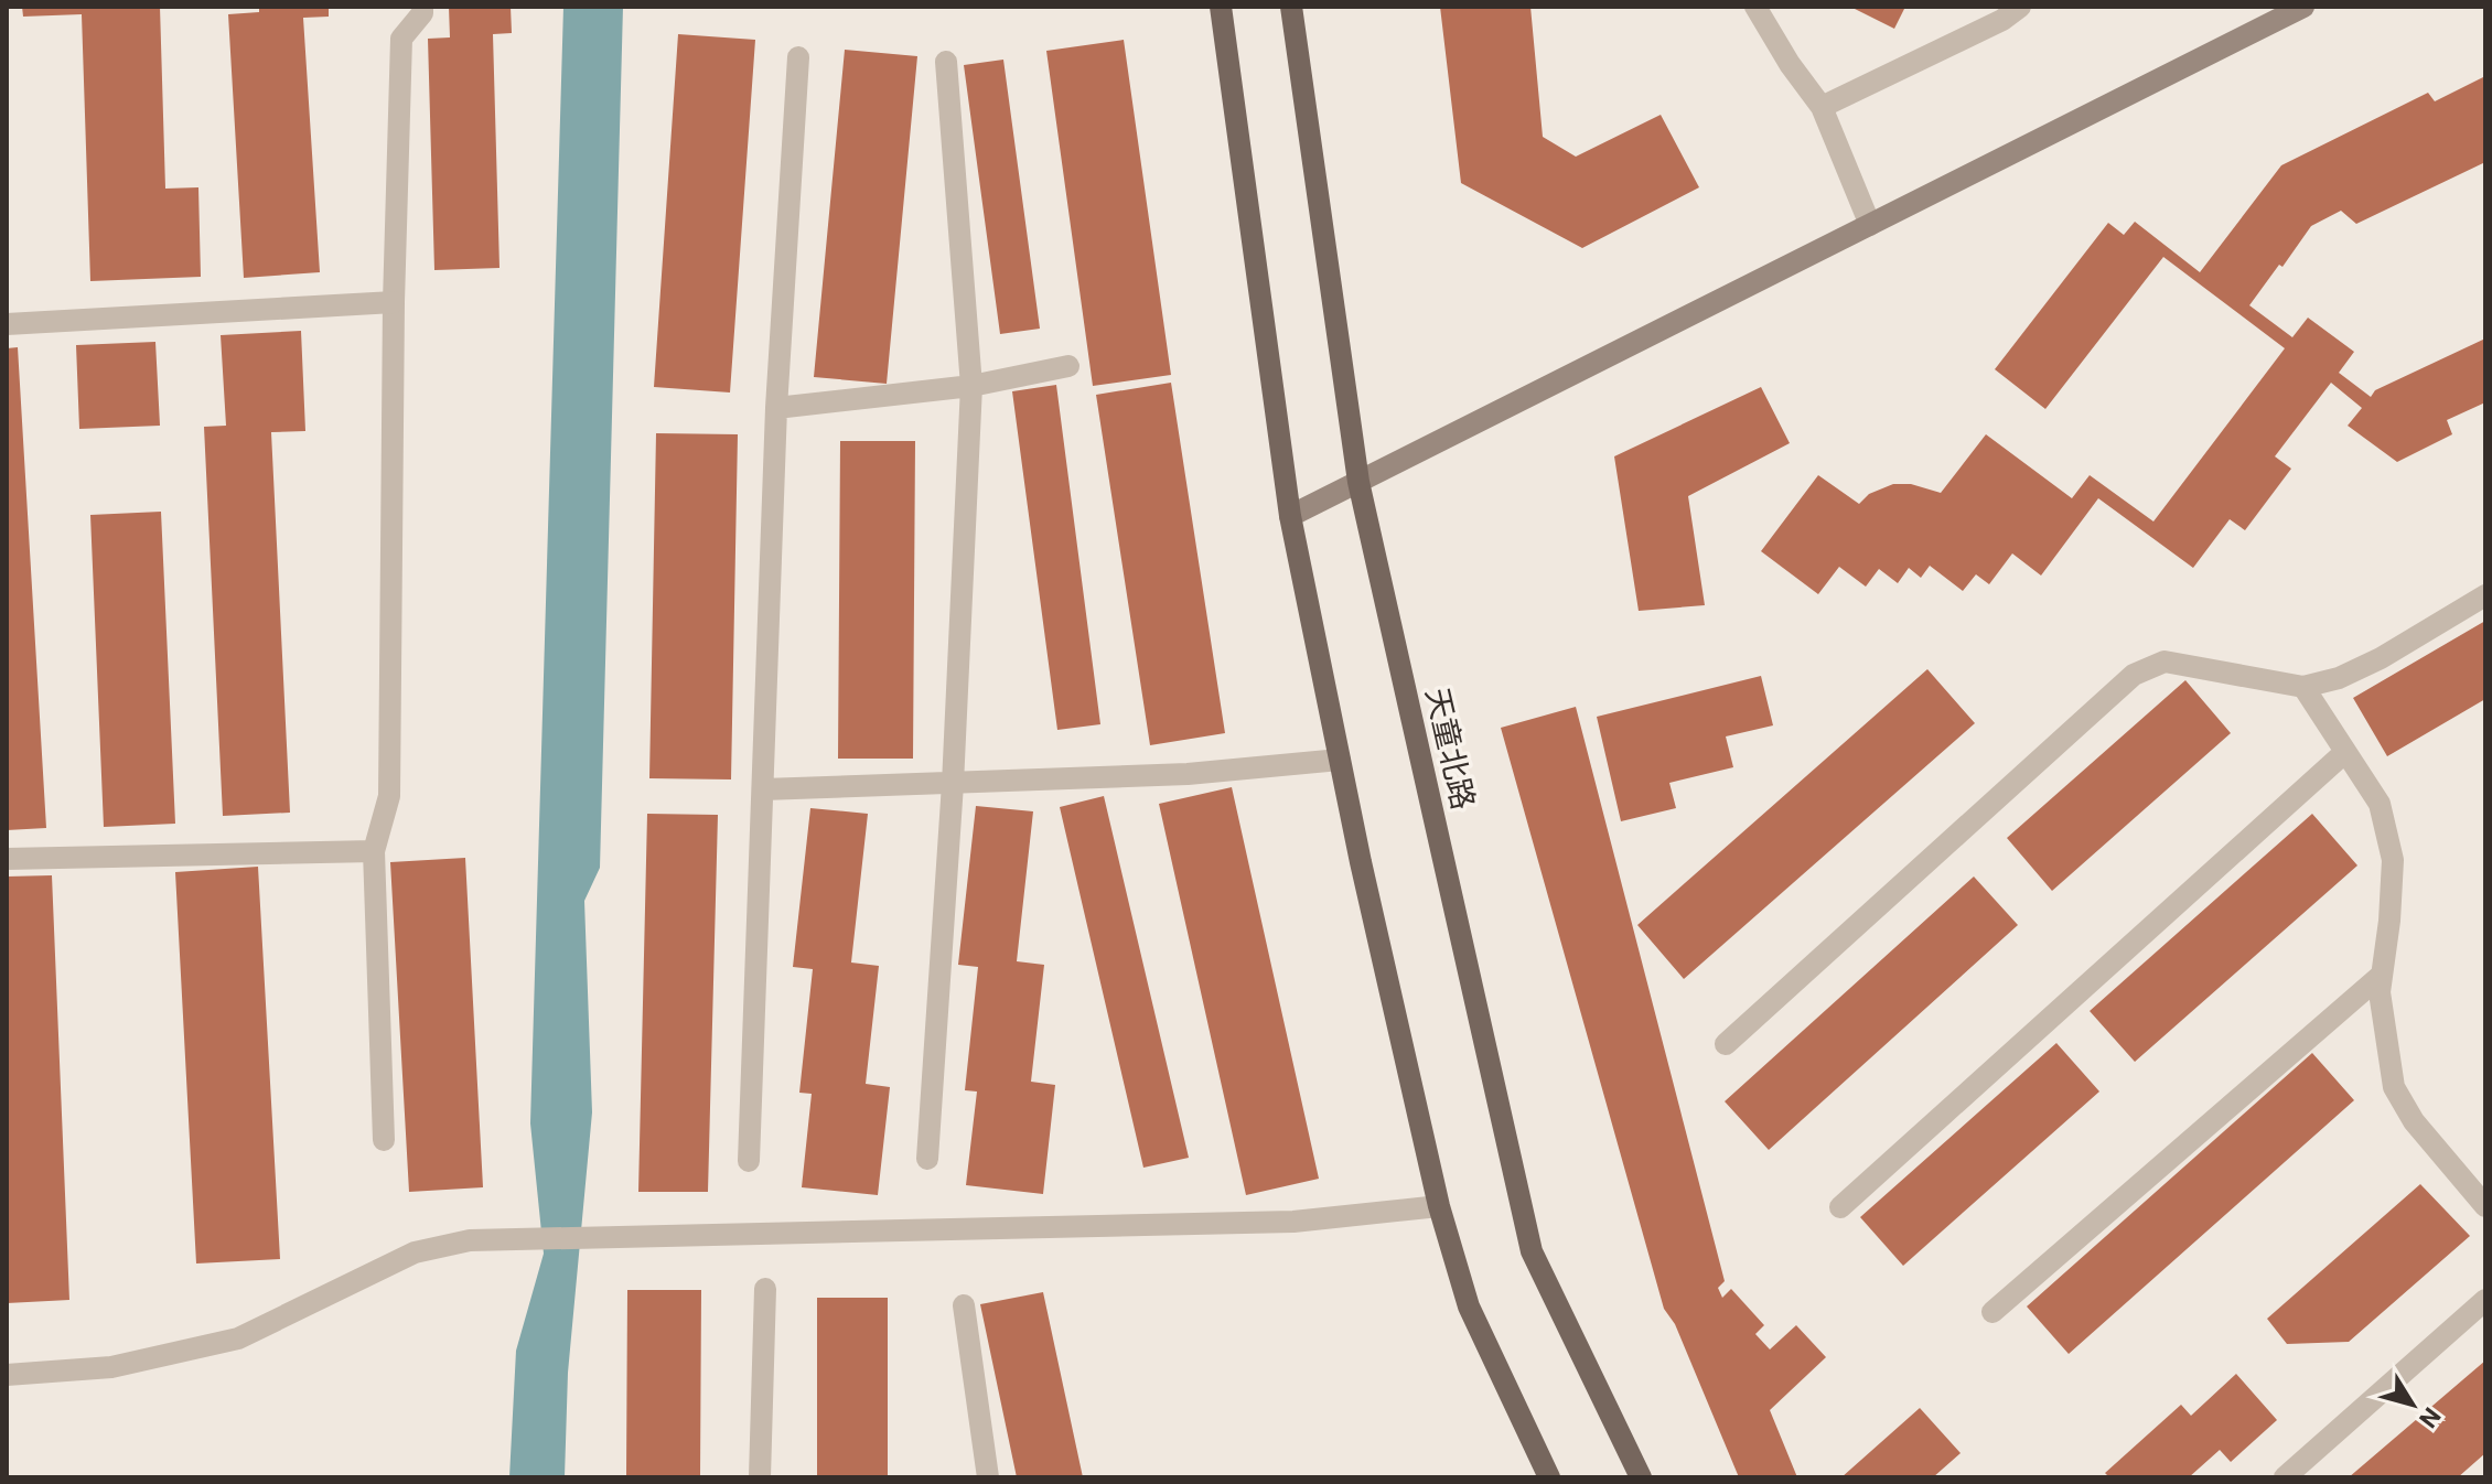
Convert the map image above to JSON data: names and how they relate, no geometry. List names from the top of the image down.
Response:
{
  "streets": {
    "main road": ["天童北路"]
  },
  "north": "bottom right"
}
